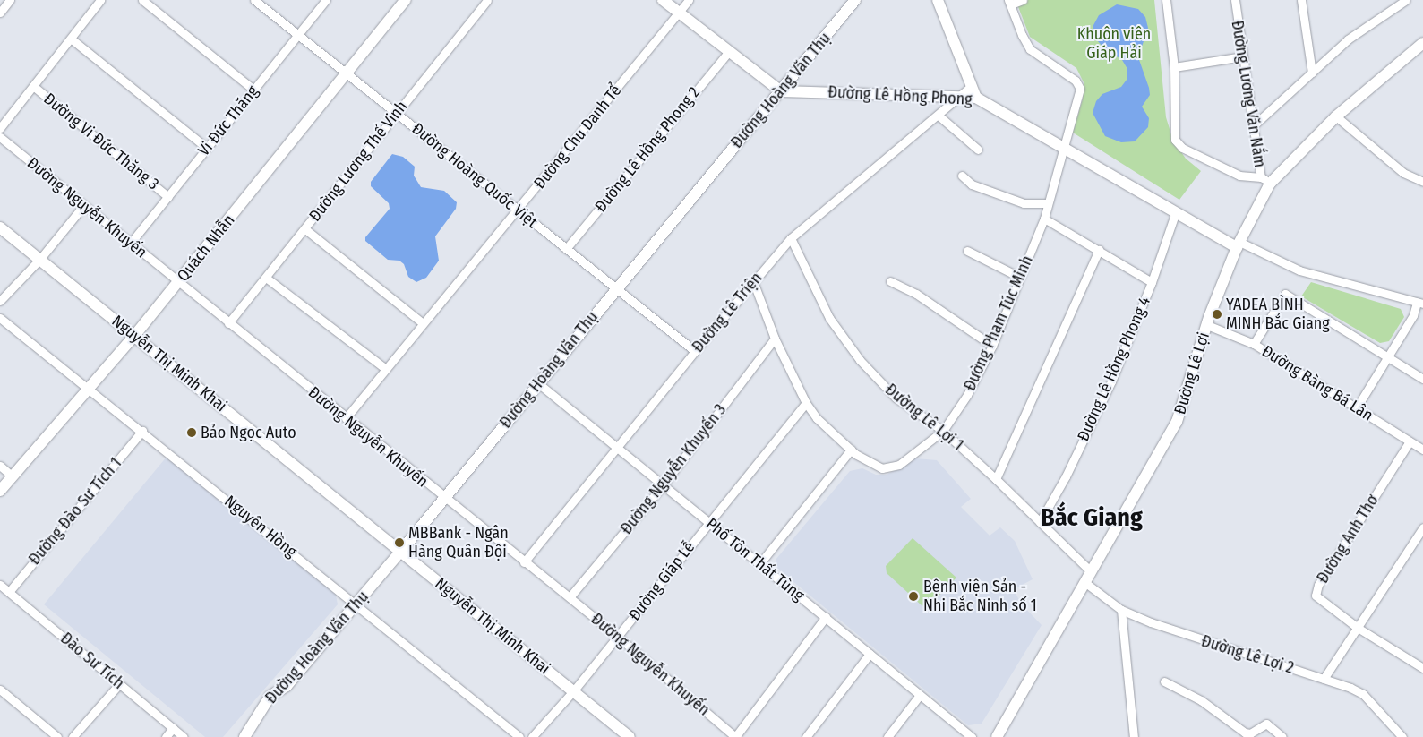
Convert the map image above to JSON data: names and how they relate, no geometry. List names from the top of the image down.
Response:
{
  "streets": {
    "street": [
      "Đường Hoàng Văn Thụ",
      "Đường Lương Văn Nắm",
      "Đường Lê Hồng Phong",
      "Vi Đức Thăng",
      "Đường Chu Danh Tể",
      "Đường Vi Đức Thăng 3",
      "Đường Lê Hồng Phong 2",
      "Đường Lương Thế Vinh",
      "Đường Hoàng Quốc Việt",
      "Đường Nguyễn Khuyến",
      "Quách Nhẫn",
      "Đường Lê Triện",
      "Đường Phạm Túc Minh",
      "Nguyễn Thị Minh Khai",
      "Đường Lê Hồng Phong 4",
      "Đường Lê Lợi",
      "Đường Bàng Bá Lân",
      "Đường Lê Lợi 1",
      "Đường Nguyễn Khuyến 3",
      "Đường Đào Sư Tích 1",
      "Nguyên Hồng",
      "Đường Anh Thơ",
      "Phố Tôn Thất Tùng",
      "Đường Giáp Lễ",
      "Đường Lê Lợi 2",
      "Đào Sư Tích"
    ]
  },
  "crossings": [
    ["Đường Hoàng Văn Thụ", "Đường Lê Hồng Phong"],
    ["Đường Hoàng Văn Thụ", "Đường Hoàng Quốc Việt"],
    ["Đường Hoàng Văn Thụ", "Đường Nguyễn Khuyến"],
    ["Đường Hoàng Văn Thụ", "Nguyễn Thị Minh Khai"],
    ["Đường Hoàng Văn Thụ", "Nguyên Hồng"],
    ["Đường Hoàng Văn Thụ", "Phố Tôn Thất Tùng"],
    ["Đường Lương Văn Nắm", "Đường Lê Lợi"],
    ["Đường Lê Hồng Phong", "Đường Lê Triện"],
    ["Đường Lê Hồng Phong", "Đường Phạm Túc Minh"],
    ["Đường Lê Hồng Phong", "Đường Lê Hồng Phong 4"],
    ["Đường Lê Hồng Phong", "Đường Lê Lợi"],
    ["Vi Đức Thăng", "Đường Vi Đức Thăng 3"],
    ["Vi Đức Thăng", "Đường Hoàng Quốc Việt"],
    ["Vi Đức Thăng", "Đường Nguyễn Khuyến"],
    ["Đường Chu Danh Tể", "Đường Hoàng Quốc Việt"],
    ["Đường Chu Danh Tể", "Đường Nguyễn Khuyến"],
    ["Đường Lê Hồng Phong 2", "Đường Hoàng Quốc Việt"],
    ["Đường Lương Thế Vinh", "Đường Hoàng Quốc Việt"],
    ["Đường Lương Thế Vinh", "Đường Nguyễn Khuyến"],
    ["Đường Hoàng Quốc Việt", "Quách Nhẫn"],
    ["Đường Hoàng Quốc Việt", "Đường Lê Triện"],
    ["Đường Nguyễn Khuyến", "Quách Nhẫn"],
    ["Đường Nguyễn Khuyến", "Đường Lê Triện"],
    ["Đường Nguyễn Khuyến", "Đường Nguyễn Khuyến 3"],
    ["Đường Nguyễn Khuyến", "Đường Giáp Lễ"],
    ["Quách Nhẫn", "Nguyễn Thị Minh Khai"],
    ["Quách Nhẫn", "Nguyên Hồng"],
    ["Đường Lê Triện", "Đường Phạm Túc Minh"],
    ["Đường Lê Triện", "Đường Lê Lợi 1"],
    ["Đường Lê Triện", "Phố Tôn Thất Tùng"],
    ["Đường Phạm Túc Minh", "Đường Lê Lợi 1"],
    ["Đường Phạm Túc Minh", "Đường Nguyễn Khuyến 3"],
    ["Đường Phạm Túc Minh", "Đường Giáp Lễ"],
    ["Nguyễn Thị Minh Khai", "Đường Giáp Lễ"],
    ["Đường Lê Hồng Phong 4", "Đường Lê Lợi 1"],
    ["Đường Lê Lợi", "Đường Bàng Bá Lân"],
    ["Đường Lê Lợi", "Đường Lê Lợi 1"],
    ["Đường Lê Lợi", "Đường Lê Lợi 2"],
    ["Đường Bàng Bá Lân", "Đường Anh Thơ"],
    ["Đường Nguyễn Khuyến 3", "Phố Tôn Thất Tùng"],
    ["Đường Đào Sư Tích 1", "Nguyên Hồng"],
    ["Đường Đào Sư Tích 1", "Đào Sư Tích"],
    ["Phố Tôn Thất Tùng", "Đường Giáp Lễ"]
  ],
  "districts": ["Bắc Giang"],
  "parks": ["Khuôn viên Giáp Hải"],
  "places": [
    "YADEA BÌNH MINH Bắc Giang",
    "Bảo Ngọc Auto",
    "MBBank - Ngân Hàng Quân Đội",
    "Bệnh viện Sản - Nhi Bắc Ninh số 1"
  ]
}
